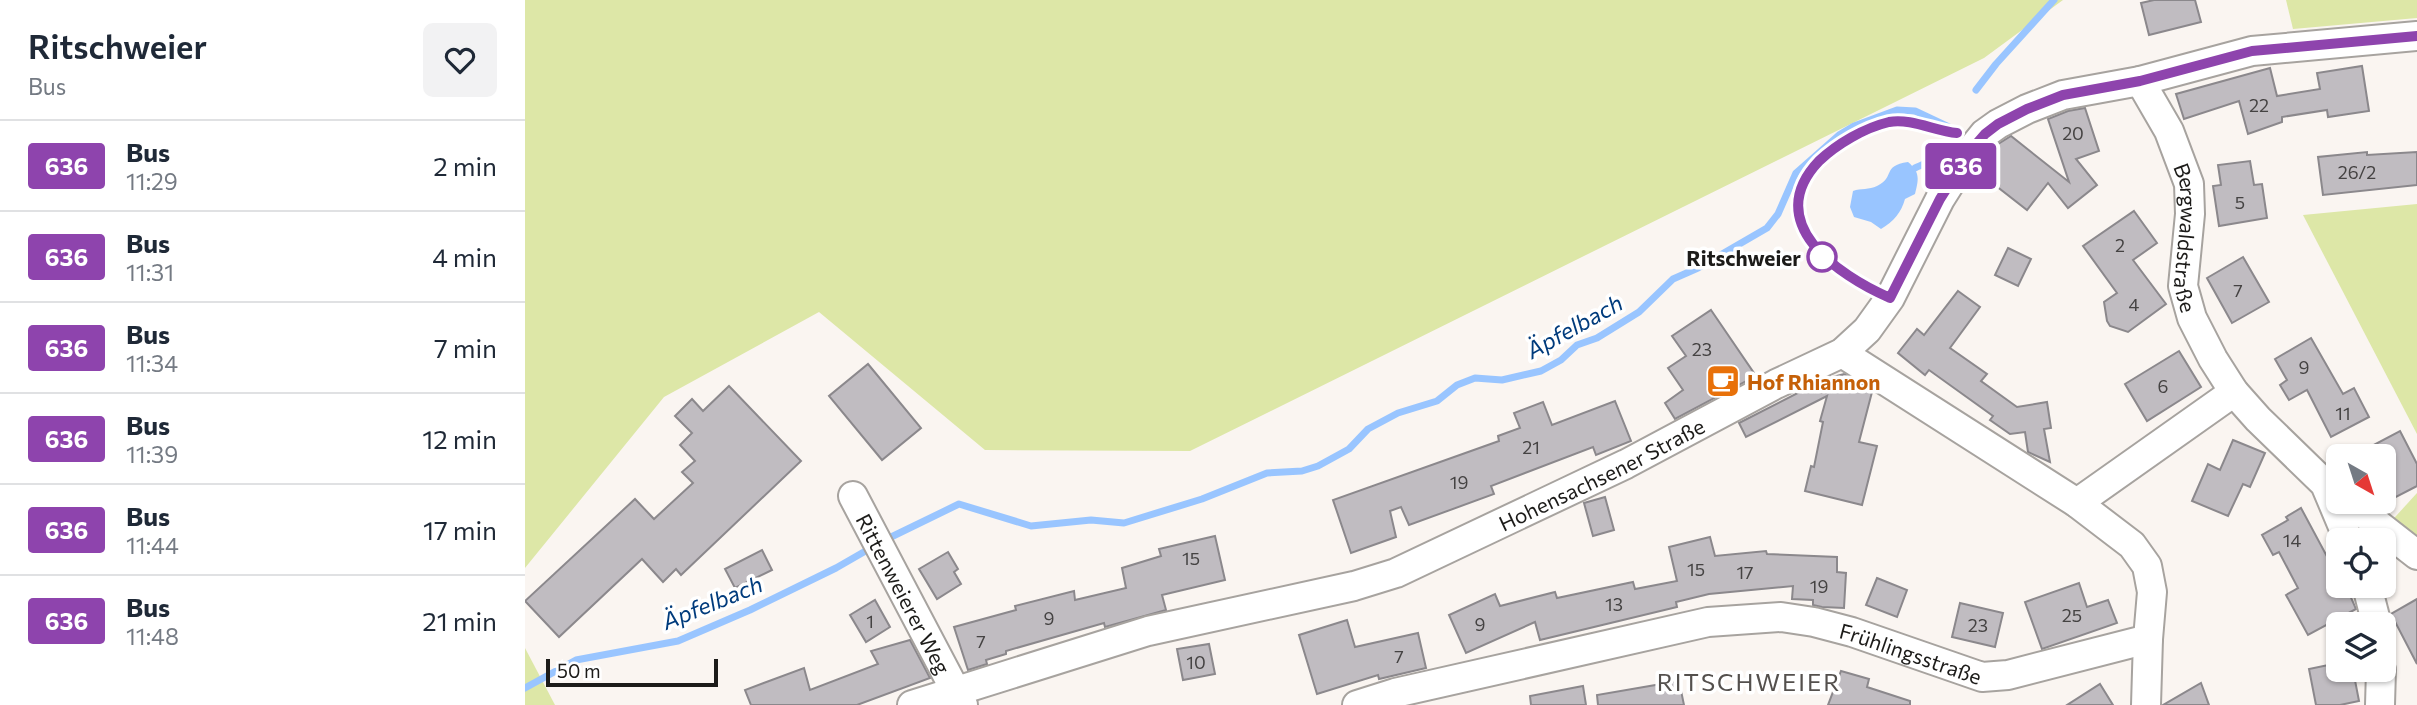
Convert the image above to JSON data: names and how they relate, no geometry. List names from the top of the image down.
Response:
{
  "streets": {
    "street": [
      "Bergwaldstraße",
      "Hohensachsener Straße",
      "Rittenweierer Weg",
      "Frühlingsstraße"
    ]
  },
  "crossings": [
    ["Bergwaldstraße", "Hohensachsener Straße"],
    ["Hohensachsener Straße", "Rittenweierer Weg"]
  ],
  "districts": ["RITSCHWEIER"],
  "water": ["Äpfelbach"],
  "places": {
    "other": ["Ritschweier"],
    "cafe": ["Hof Rhiannon"]
  },
  "lines": ["bus line 636"],
  "house_numbers": [
    "22",
    "20",
    "26/2",
    "5",
    "2",
    "7",
    "4",
    "23",
    "9",
    "6",
    "11",
    "21",
    "19",
    "14",
    "15",
    "15",
    "17",
    "19",
    "13",
    "25",
    "9",
    "1",
    "9",
    "23",
    "7",
    "7",
    "10"
  ],
  "scale_bar": "50 m",
  "north": "bottom right",
  "page": {
    "heading": ["Ritschweier", "Bus"],
    "on_map": "636",
    "list": [
      {
        "mark": "636",
        "name": "Bus",
        "note": "11:29",
        "value": "2 min"
      },
      {
        "mark": "636",
        "name": "Bus",
        "note": "11:31",
        "value": "4 min"
      },
      {
        "mark": "636",
        "name": "Bus",
        "note": "11:34",
        "value": "7 min"
      },
      {
        "mark": "636",
        "name": "Bus",
        "note": "11:39",
        "value": "12 min"
      },
      {
        "mark": "636",
        "name": "Bus",
        "note": "11:44",
        "value": "17 min"
      },
      {
        "mark": "636",
        "name": "Bus",
        "note": "11:48",
        "value": "21 min"
      }
    ],
    "scale": "50 m"
  }
}
